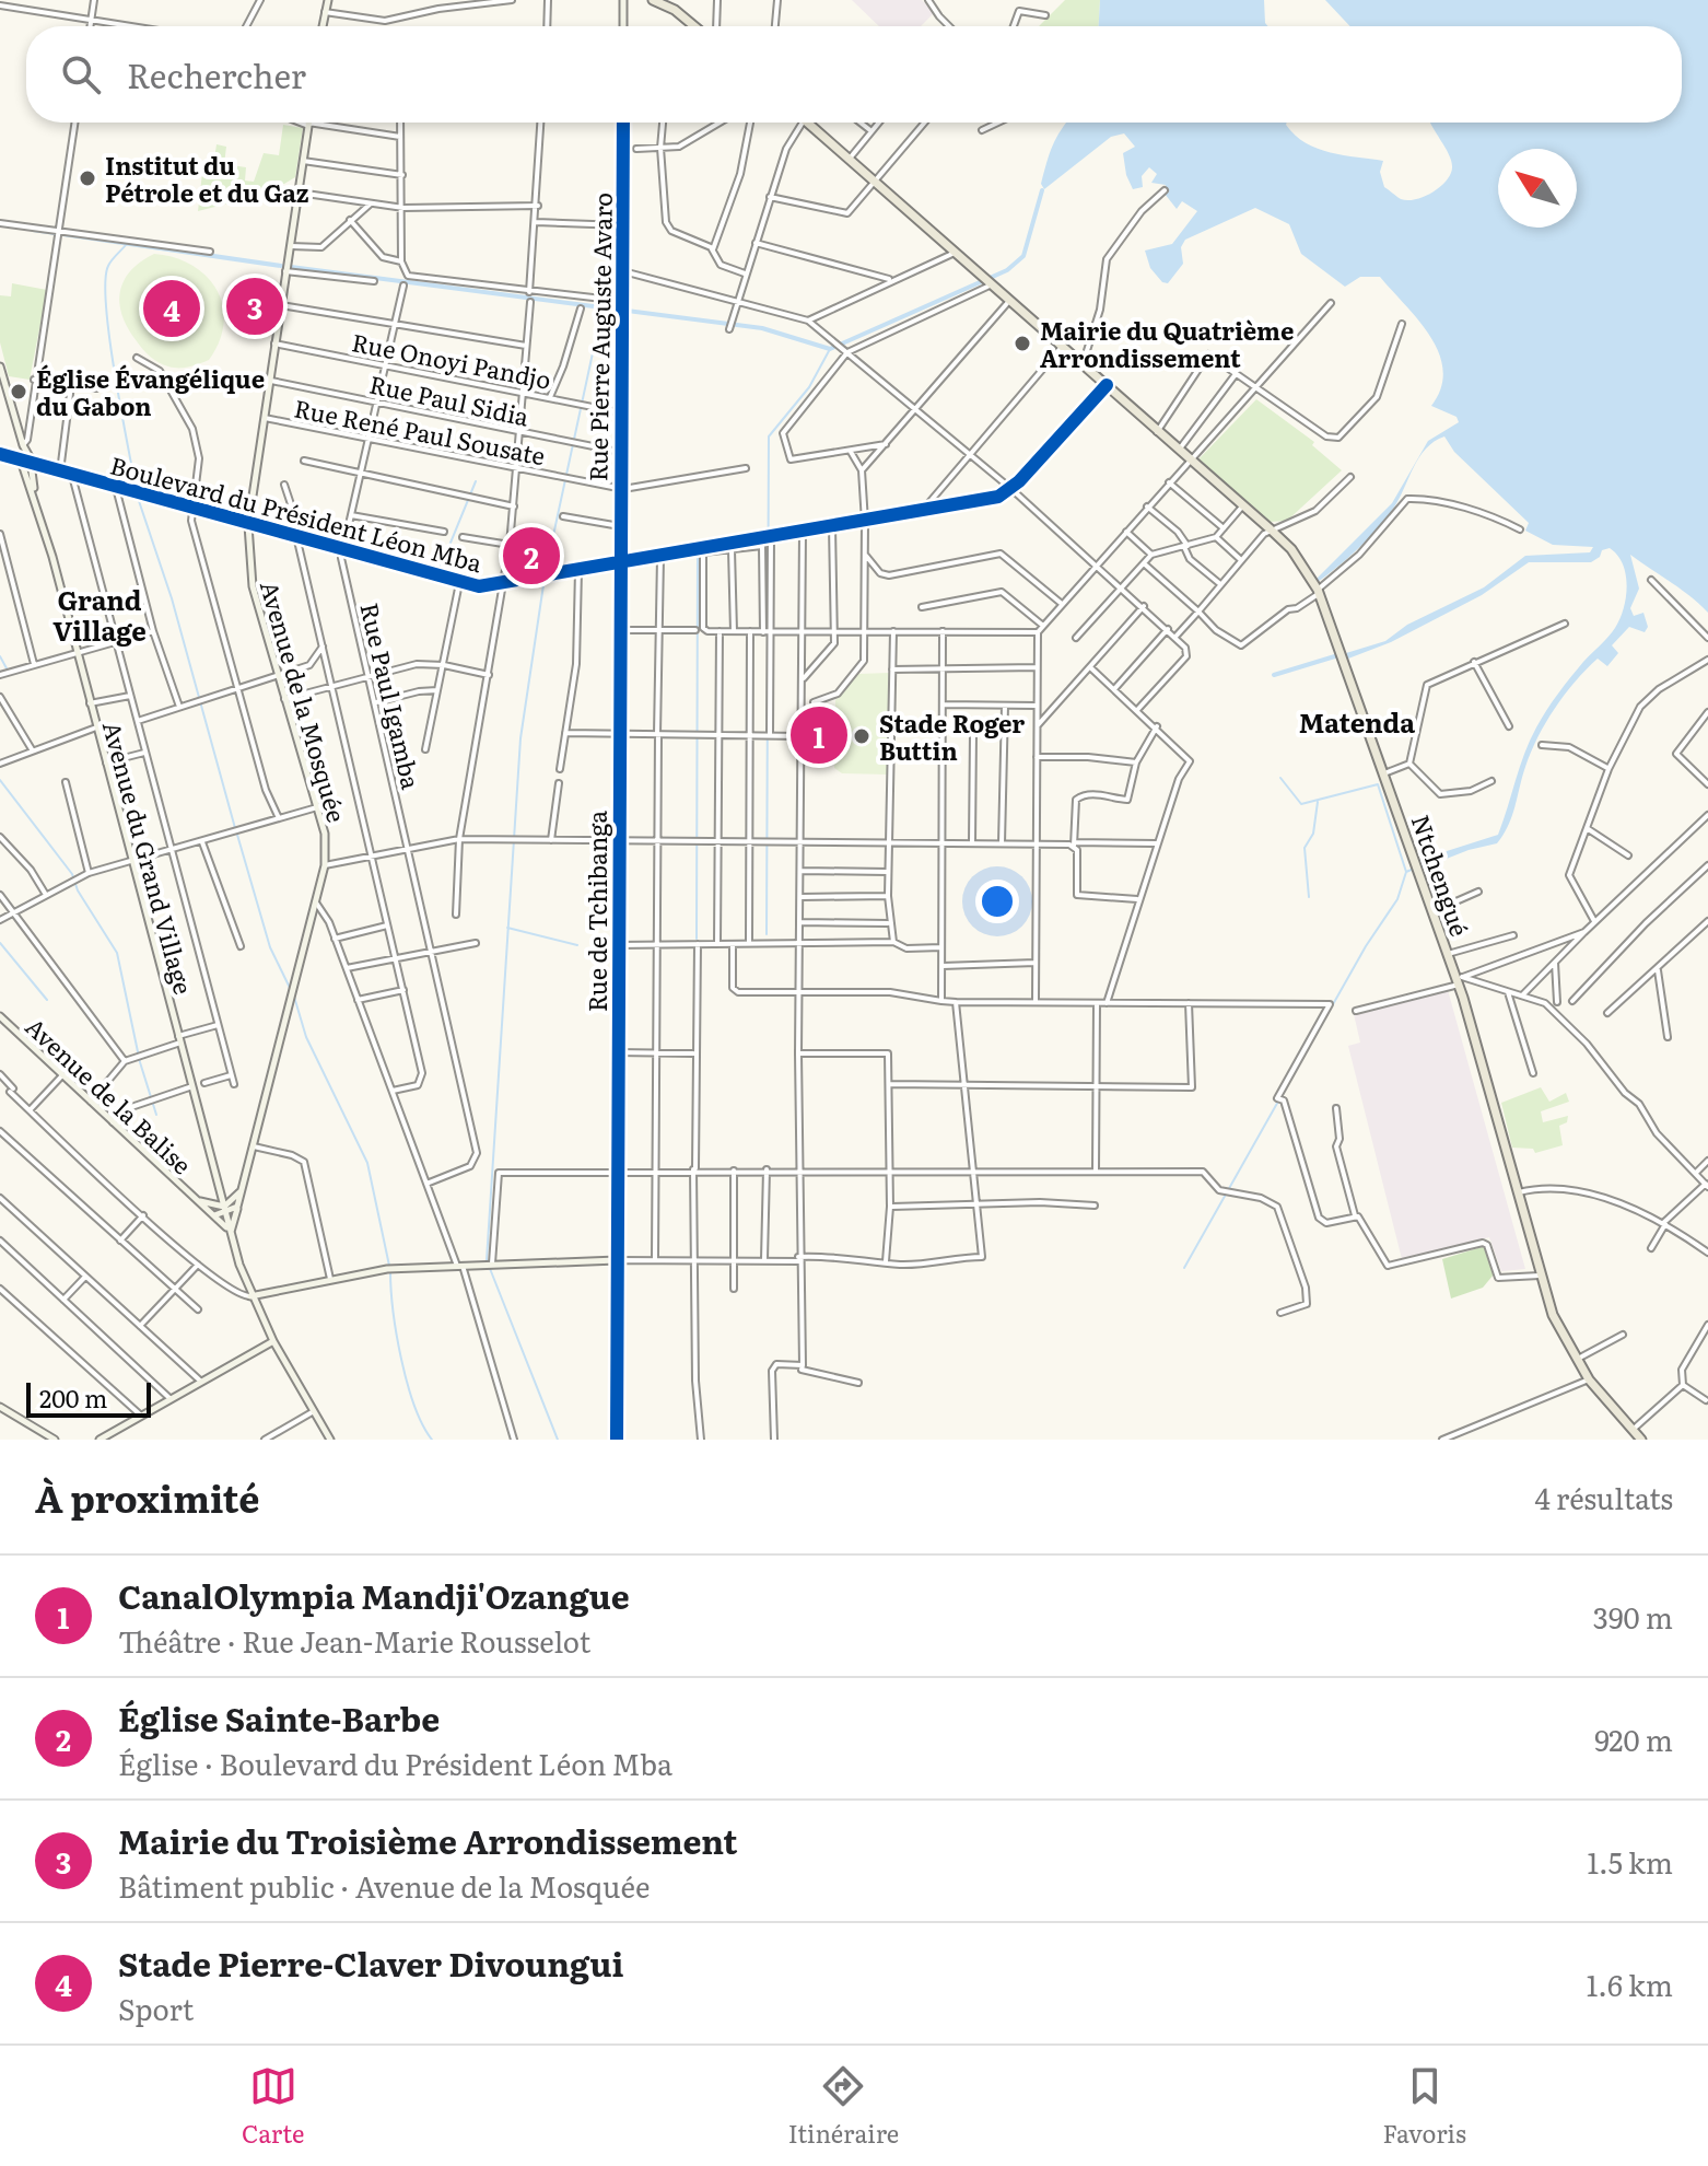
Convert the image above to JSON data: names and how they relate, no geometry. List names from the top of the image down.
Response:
{
  "streets": {
    "main road": ["Ntchengué"],
    "street": [
      "Rue Pierre Auguste Avaro",
      "Rue Onoyi Pandjo",
      "Rue Paul Sidia",
      "Rue René Paul Sousate",
      "Boulevard du Président Léon Mba",
      "Rue Paul Igamba",
      "Avenue de la Mosquée",
      "Avenue du Grand Village",
      "Rue de Tchibanga",
      "Avenue de la Balise"
    ]
  },
  "crossings": [
    ["Rue Pierre Auguste Avaro", "Rue Onoyi Pandjo"],
    ["Rue Pierre Auguste Avaro", "Rue Paul Sidia"],
    ["Rue Pierre Auguste Avaro", "Rue René Paul Sousate"],
    ["Rue Pierre Auguste Avaro", "Boulevard du Président Léon Mba"],
    ["Rue Pierre Auguste Avaro", "Rue de Tchibanga"],
    ["Rue Onoyi Pandjo", "Avenue de la Mosquée"],
    ["Rue Paul Sidia", "Avenue de la Mosquée"],
    ["Rue René Paul Sousate", "Avenue de la Mosquée"],
    ["Boulevard du Président Léon Mba", "Rue Paul Igamba"],
    ["Boulevard du Président Léon Mba", "Avenue de la Mosquée"],
    ["Boulevard du Président Léon Mba", "Avenue du Grand Village"],
    ["Boulevard du Président Léon Mba", "Rue de Tchibanga"],
    ["Avenue de la Mosquée", "Avenue du Grand Village"],
    ["Avenue de la Mosquée", "Avenue de la Balise"],
    ["Avenue du Grand Village", "Avenue de la Balise"]
  ],
  "districts": ["Grand Village", "Matenda"],
  "places": [
    "Institut du Pétrole et du Gaz",
    "Mairie du Quatrième Arrondissement",
    "Église Évangélique du Gabon",
    "Stade Roger Buttin"
  ],
  "scale_bar": "200 m",
  "north": "top left",
  "page": {
    "search": "Rechercher",
    "pins": [
      "3",
      "4",
      "2",
      "1"
    ],
    "scale": "200 m",
    "heading": ["À proximité", "4 résultats"],
    "list": [
      {
        "mark": "1",
        "name": "CanalOlympia Mandji'Ozangue",
        "note": "Théâtre · Rue Jean-Marie Rousselot",
        "value": "390 m"
      },
      {
        "mark": "2",
        "name": "Église Sainte-Barbe",
        "note": "Église · Boulevard du Président Léon Mba",
        "value": "920 m"
      },
      {
        "mark": "3",
        "name": "Mairie du Troisième Arrondissement",
        "note": "Bâtiment public · Avenue de la Mosquée",
        "value": "1.5 km"
      },
      {
        "mark": "4",
        "name": "Stade Pierre-Claver Divoungui",
        "note": "Sport",
        "value": "1.6 km"
      }
    ],
    "nav": ["Carte", "Itinéraire", "Favoris"]
  }
}
